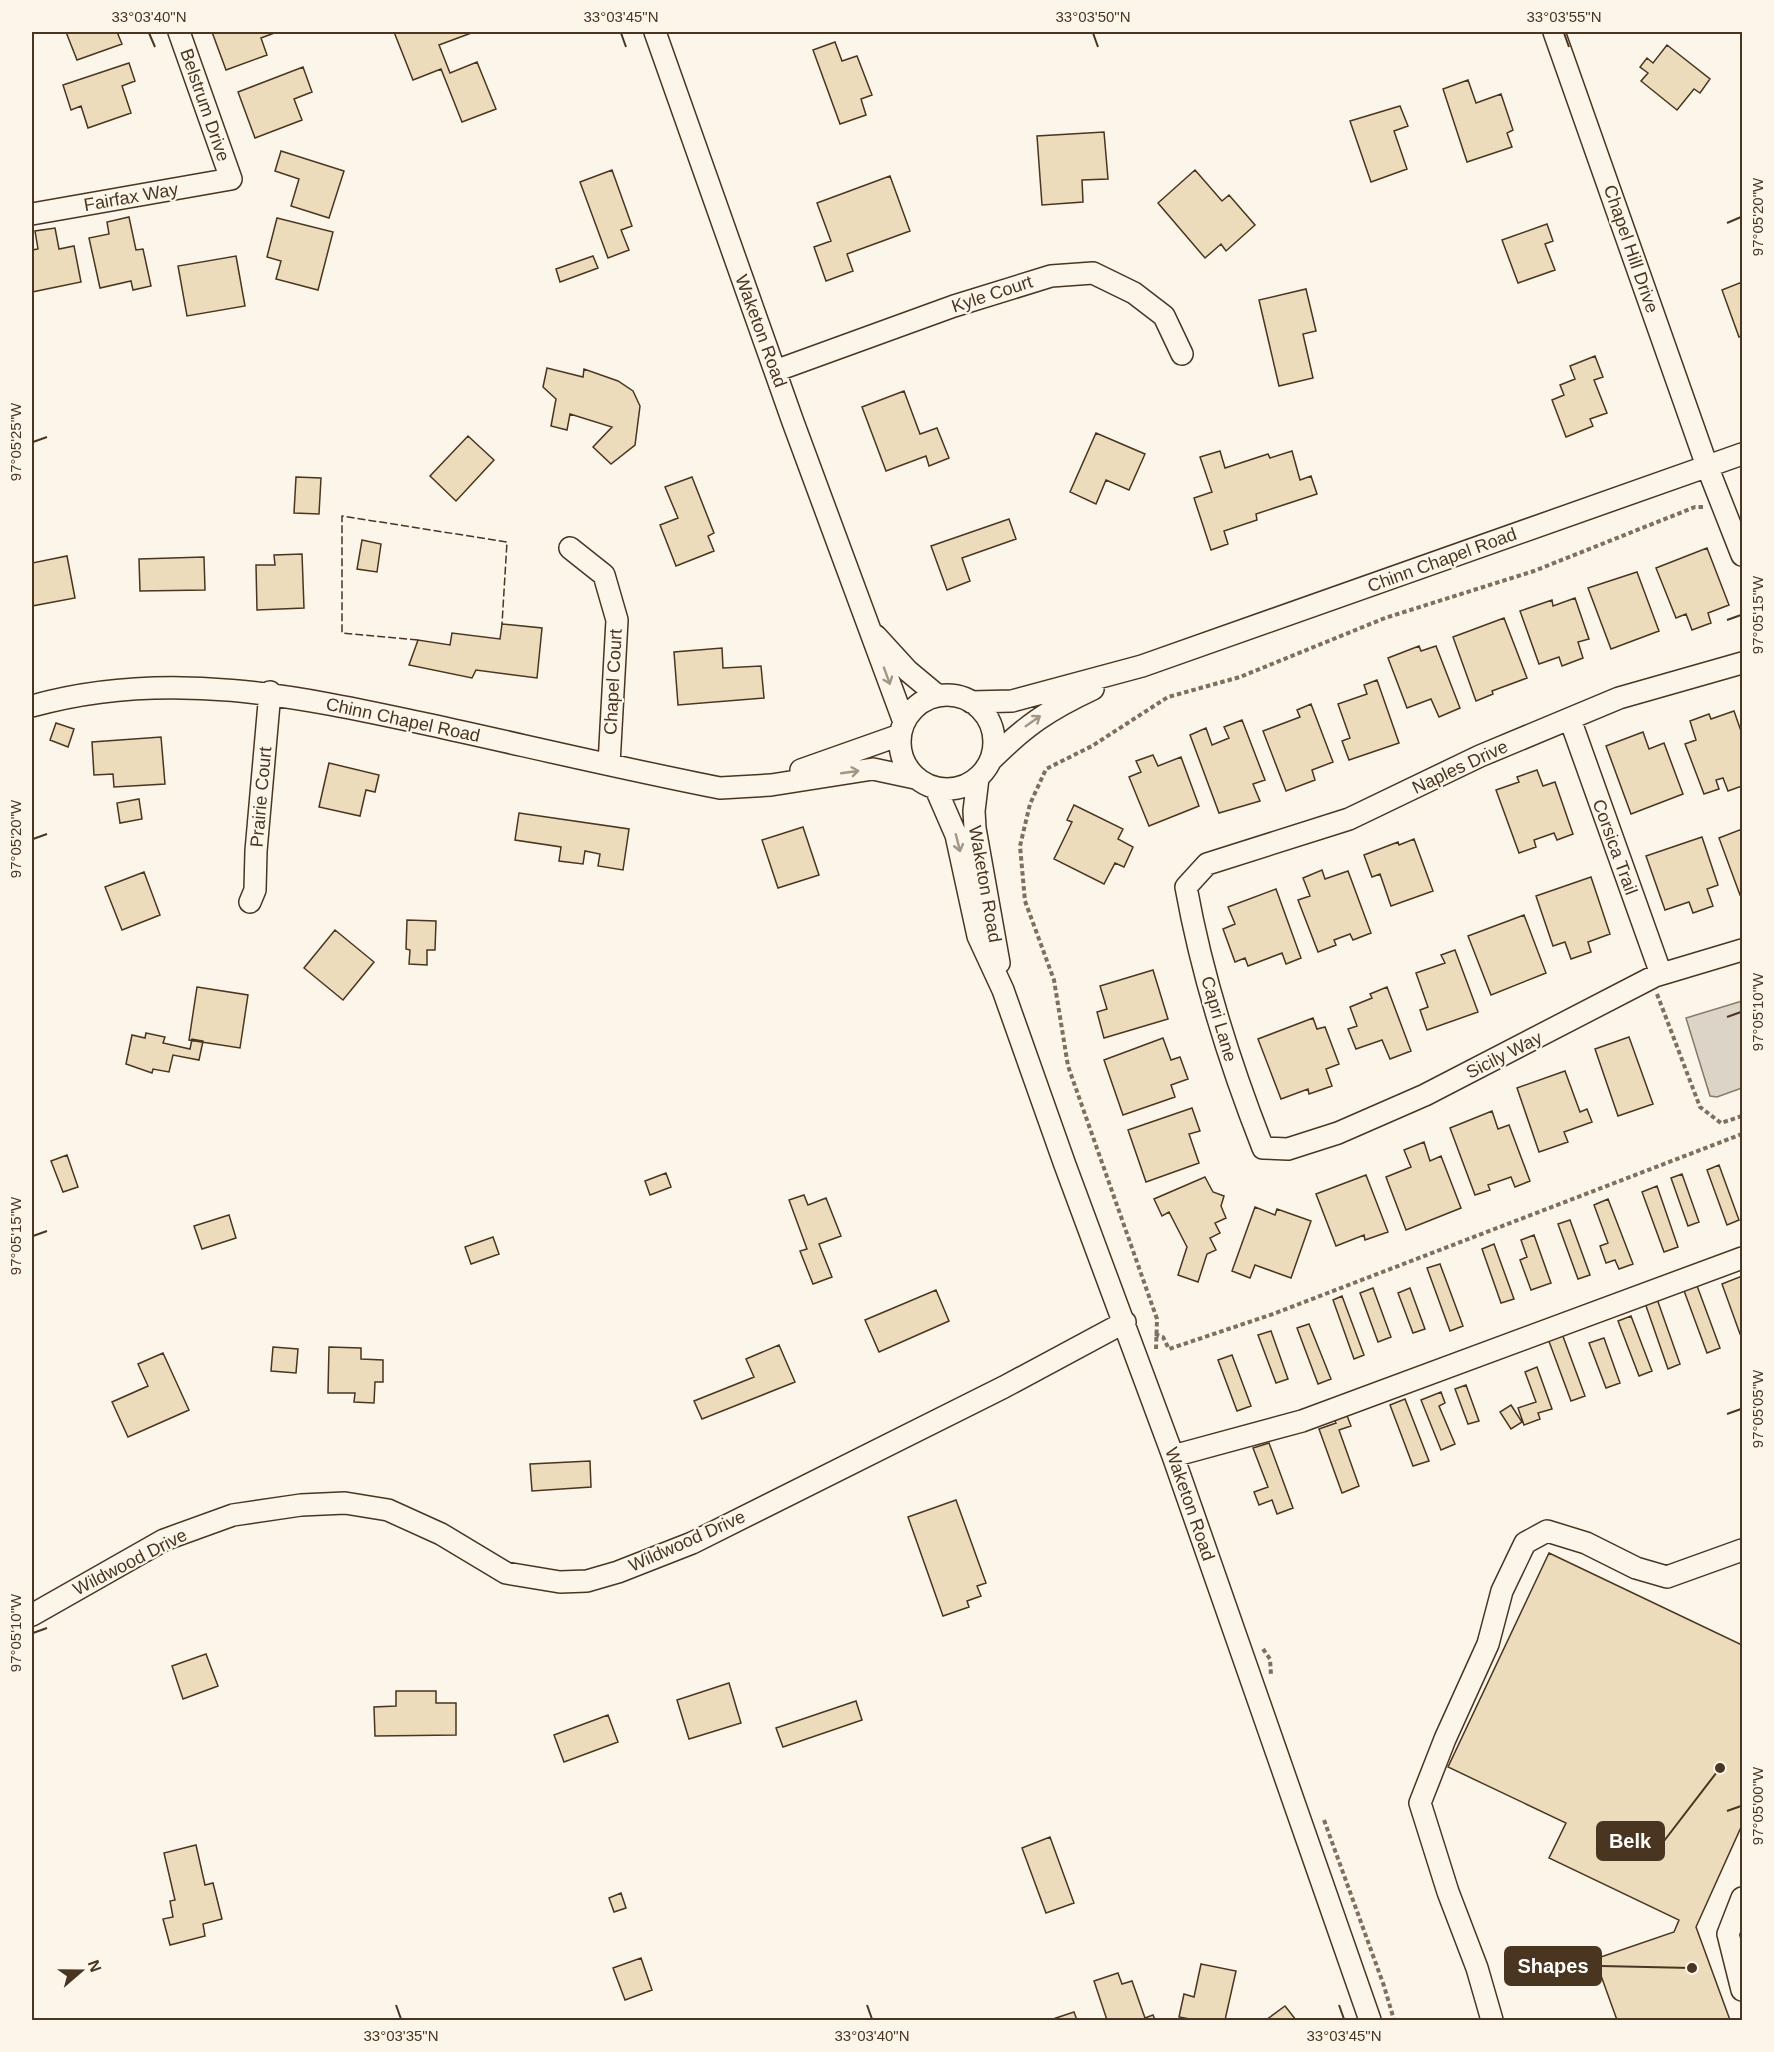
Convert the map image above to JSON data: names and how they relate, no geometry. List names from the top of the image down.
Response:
{
  "streets": {
    "street": [
      "Belstrum Drive",
      "Fairfax Way",
      "Chapel Hill Drive",
      "Kyle Court",
      "Waketon Road",
      "Chinn Chapel Road",
      "Chapel Court",
      "Naples Drive",
      "Prairie Court",
      "Corsica Trail",
      "Capri Lane",
      "Sicily Way",
      "Wildwood Drive"
    ]
  },
  "crossings": [
    ["Belstrum Drive", "Fairfax Way"],
    ["Chapel Hill Drive", "Chinn Chapel Road"],
    ["Kyle Court", "Waketon Road"],
    ["Waketon Road", "Chinn Chapel Road"],
    ["Waketon Road", "Wildwood Drive"],
    ["Chinn Chapel Road", "Chapel Court"],
    ["Chinn Chapel Road", "Prairie Court"],
    ["Naples Drive", "Corsica Trail"],
    ["Naples Drive", "Capri Lane"],
    ["Corsica Trail", "Sicily Way"],
    ["Capri Lane", "Sicily Way"]
  ],
  "places": ["Belk", "Shapes"],
  "north": "right",
  "coordinates": [
    "33°03'40\"N",
    "33°03'45\"N",
    "33°03'50\"N",
    "33°03'55\"N",
    "97°05'20\"W",
    "97°05'25\"W",
    "97°05'15\"W",
    "97°05'10\"W",
    "97°05'05\"W",
    "97°05'00\"W",
    "33°03'35\"N"
  ]
}
